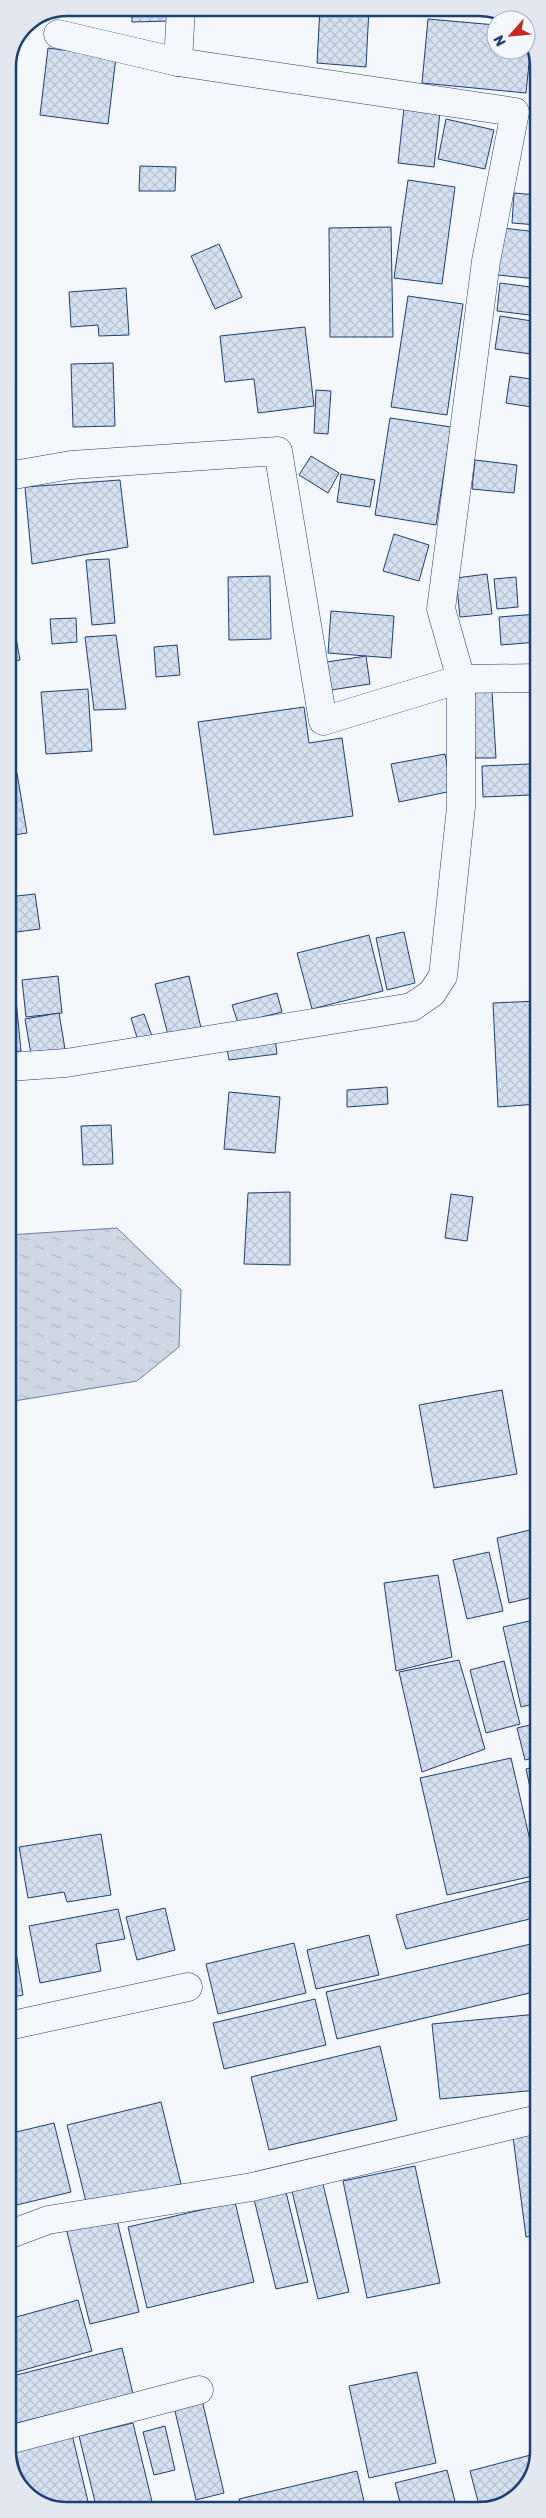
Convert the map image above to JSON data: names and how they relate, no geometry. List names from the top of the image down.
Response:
{
  "north": "bottom left"
}
